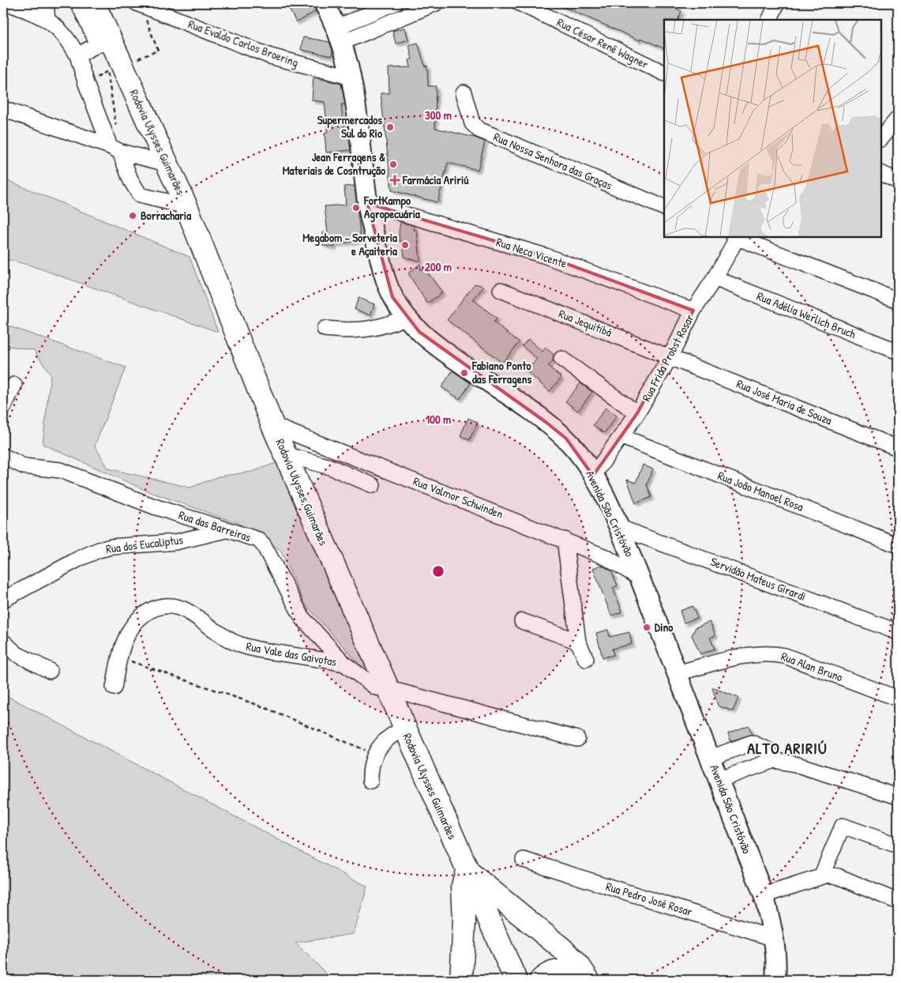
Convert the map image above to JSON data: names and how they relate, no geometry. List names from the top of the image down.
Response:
{
  "streets": {
    "highway": ["Rodovia Ulysses Guimarães"],
    "main road": ["Avenida São Cristóvão"],
    "street": [
      "Rua Evaldo Carlos Broering",
      "Rua César Renê Wagner",
      "Rua Nossa Senhora das Graças",
      "Rua Neca Vicente",
      "Rua Adélia Werlich Bruch",
      "Rua Jequitibá",
      "Rua Frida Probst Rosar",
      "Rua José Maria de Souza",
      "Rua João Manoel Rosa",
      "Rua Valmor Schwinden",
      "Rua das Barreiras",
      "Rua dos Eucaliptus",
      "Servidão Mateus Girardi",
      "Rua Vale das Gaivotas",
      "Rua Alan Bruno",
      "Rua Pedro José Rosar"
    ]
  },
  "crossings": [
    ["Rua Evaldo Carlos Broering", "Avenida São Cristóvão"],
    ["Rodovia Ulysses Guimarães", "Rua Valmor Schwinden"],
    ["Rodovia Ulysses Guimarães", "Rua das Barreiras"],
    ["Rua Neca Vicente", "Rua Frida Probst Rosar"],
    ["Rua Neca Vicente", "Avenida São Cristóvão"],
    ["Rua Adélia Werlich Bruch", "Rua Frida Probst Rosar"],
    ["Rua Jequitibá", "Rua Frida Probst Rosar"],
    ["Rua Jequitibá", "Rua José Maria de Souza"],
    ["Rua Frida Probst Rosar", "Rua José Maria de Souza"],
    ["Rua Frida Probst Rosar", "Rua João Manoel Rosa"],
    ["Rua Frida Probst Rosar", "Avenida São Cristóvão"],
    ["Rua Valmor Schwinden", "Avenida São Cristóvão"],
    ["Avenida São Cristóvão", "Servidão Mateus Girardi"],
    ["Avenida São Cristóvão", "Rua Alan Bruno"],
    ["Avenida São Cristóvão", "Rua Pedro José Rosar"],
    ["Rua das Barreiras", "Rua dos Eucaliptus"],
    ["Rua das Barreiras", "Rua Vale das Gaivotas"]
  ],
  "districts": ["ALTO ARIRIÚ"],
  "places": {
    "other": [
      "Supermercados Sul do Rio",
      "Jean Ferragens & Materiais de Cosntrução",
      "FortKampo Agropecuária",
      "Borracharia",
      "Megabom - Sorveteria e Açaiteria",
      "Fabiano Ponto das Ferragens",
      "Dino"
    ],
    "health": ["Farmácia Aririú"]
  },
  "rings": ["300 m", "200 m", "100 m"]
}
